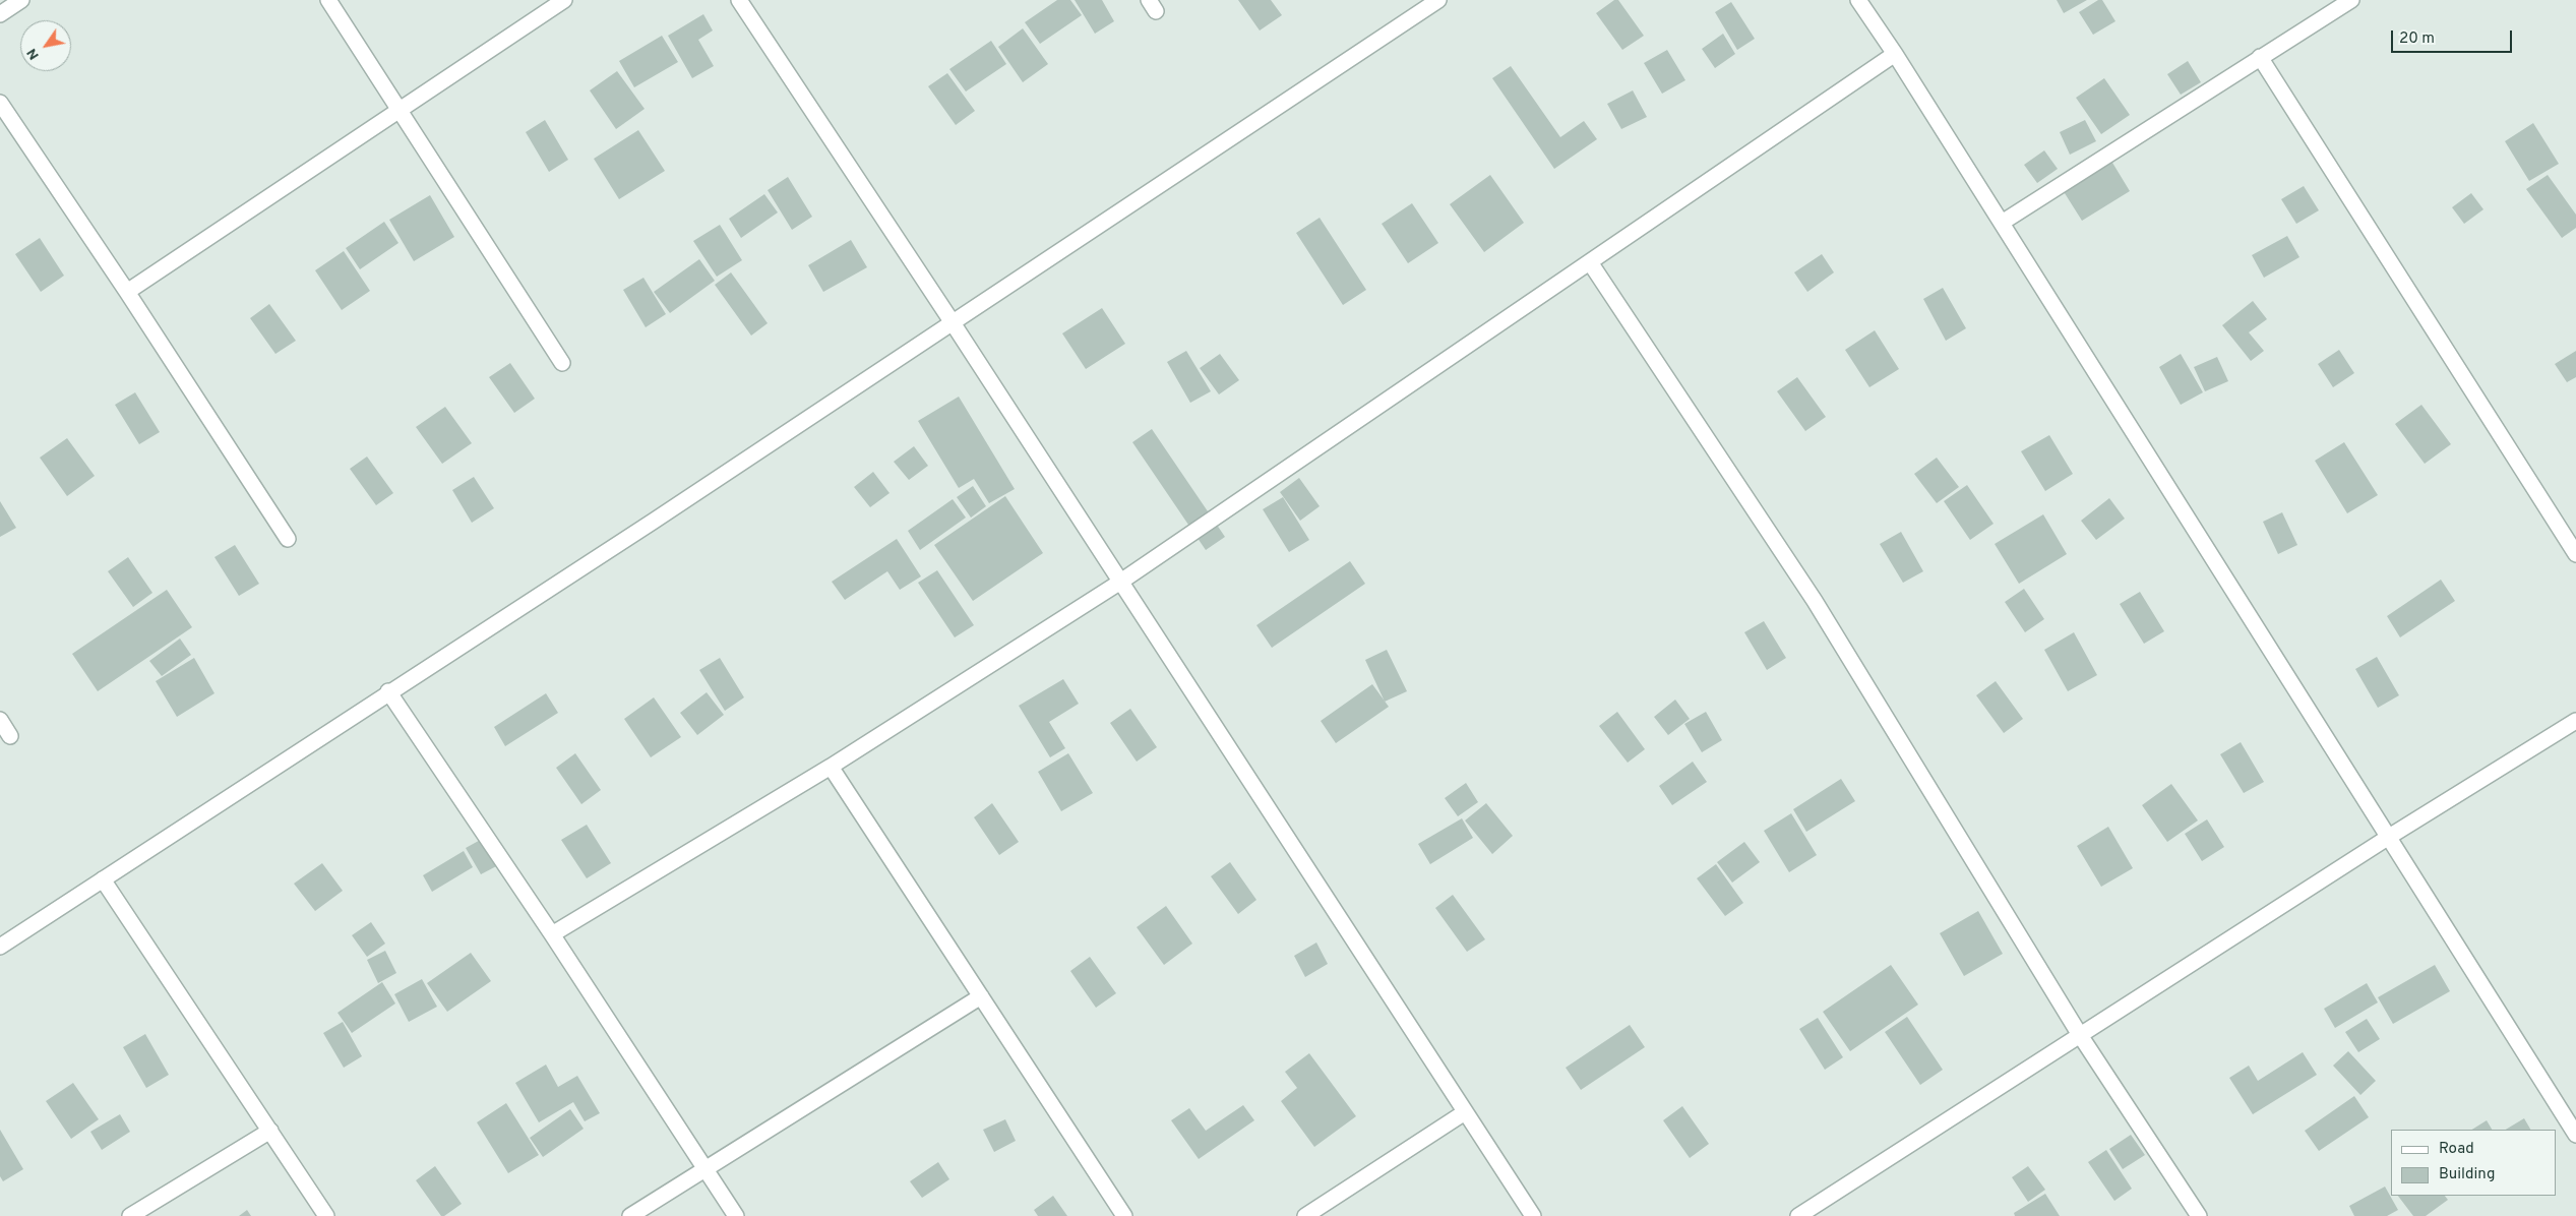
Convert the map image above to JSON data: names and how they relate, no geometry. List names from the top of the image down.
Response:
{
  "legend": ["Road", "Building"],
  "scale_bar": "20 m",
  "north": "bottom left"
}
